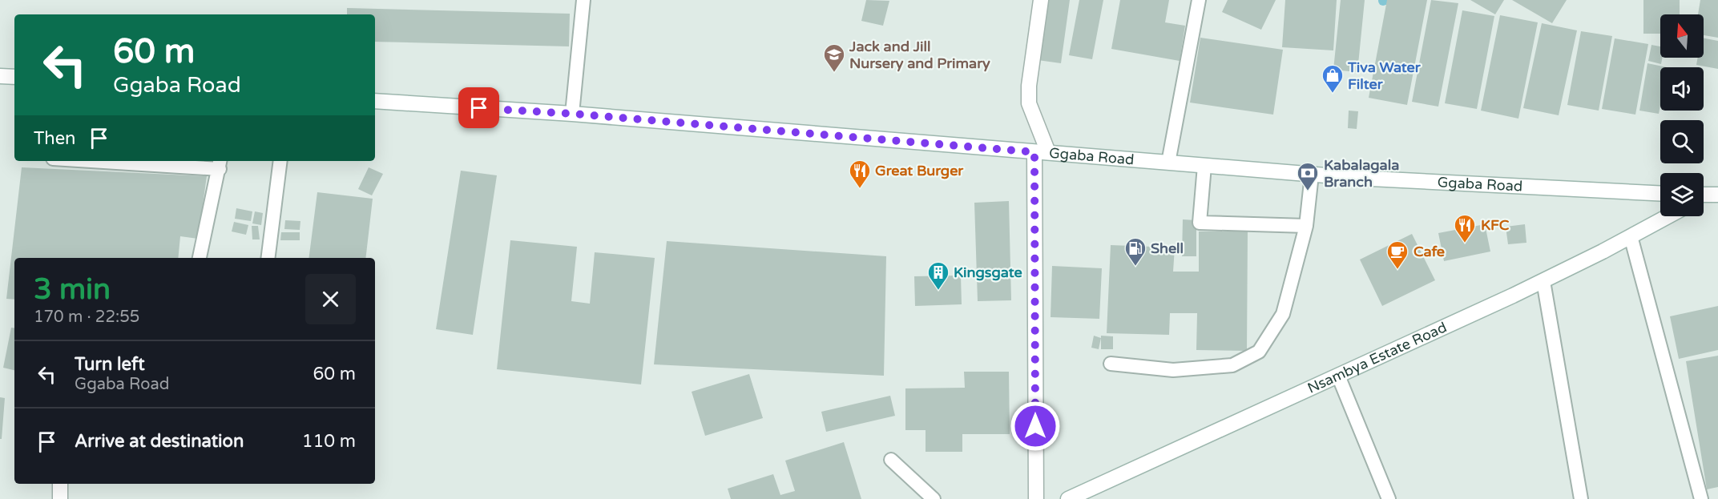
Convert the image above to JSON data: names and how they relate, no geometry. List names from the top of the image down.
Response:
{
  "streets": {
    "main road": ["Ggaba Road", "Nsambya Estate Road"]
  },
  "places": {
    "school or university": ["Jack and Jill Nursery and Primary"],
    "shop": ["Tiva Water Filter"],
    "restaurant": ["Great Burger", "KFC"],
    "bank": ["Kabalagala Branch"],
    "fuel station": ["Shell"],
    "cafe": ["Cafe"],
    "building": ["Kingsgate"]
  },
  "north": "top",
  "page": {
    "turn": ["60 m", "Ggaba Road"],
    "then": "Then",
    "heading": ["3 min", "170 m · 22:55"],
    "list": [
      {
        "name": "Turn left",
        "note": "Ggaba Road",
        "value": "60 m"
      },
      {
        "name": "Arrive at destination",
        "value": "110 m"
      }
    ]
  }
}
